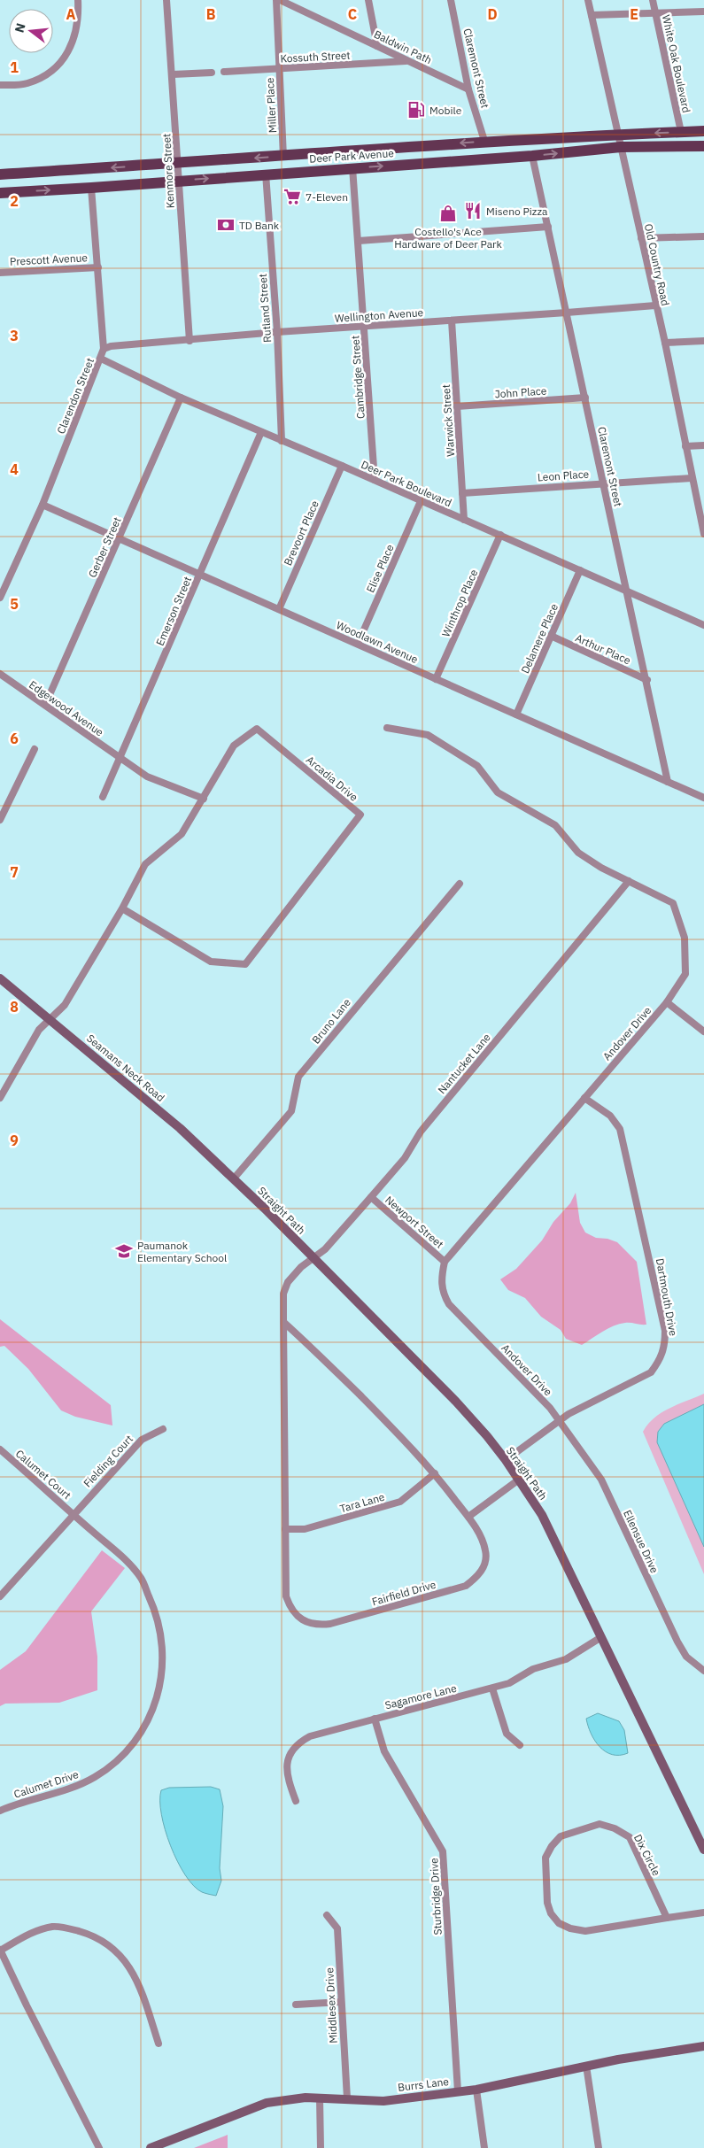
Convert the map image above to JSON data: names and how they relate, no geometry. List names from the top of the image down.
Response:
{
  "streets": {
    "main road": [
      "Deer Park Avenue",
      "Seamans Neck Road",
      "Straight Path",
      "Burrs Lane"
    ],
    "street": [
      "Baldwin Path",
      "Kossuth Street",
      "White Oak Boulevard",
      "Claremont Street",
      "Miller Place",
      "Kenmore Street",
      "Prescott Avenue",
      "Old Country Road",
      "Rutland Street",
      "Wellington Avenue",
      "Cambridge Street",
      "John Place",
      "Clarendon Street",
      "Warwick Street",
      "Leon Place",
      "Deer Park Boulevard",
      "Brevoort Place",
      "Gerber Street",
      "Elise Place",
      "Winthrop Place",
      "Emerson Street",
      "Delamere Place",
      "Woodlawn Avenue",
      "Arthur Place",
      "Edgewood Avenue",
      "Arcadia Drive",
      "Bruno Lane",
      "Andover Drive",
      "Nantucket Lane",
      "Newport Street",
      "Dartmouth Drive",
      "Fielding Court",
      "Calumet Court",
      "Tara Lane",
      "Ellensue Drive",
      "Fairfield Drive",
      "Sagamore Lane",
      "Calumet Drive",
      "Dix Circle",
      "Sturbridge Drive",
      "Middlesex Drive"
    ]
  },
  "crossings": [
    ["Baldwin Path", "Kossuth Street"],
    ["Baldwin Path", "Claremont Street"],
    ["Kossuth Street", "Miller Place"],
    ["White Oak Boulevard", "Deer Park Avenue"],
    ["Claremont Street", "Deer Park Avenue"],
    ["Claremont Street", "Wellington Avenue"],
    ["Claremont Street", "John Place"],
    ["Claremont Street", "Leon Place"],
    ["Claremont Street", "Deer Park Boulevard"],
    ["Claremont Street", "Woodlawn Avenue"],
    ["Claremont Street", "Arthur Place"],
    ["Miller Place", "Deer Park Avenue"],
    ["Deer Park Avenue", "Kenmore Street"],
    ["Deer Park Avenue", "Old Country Road"],
    ["Deer Park Avenue", "Rutland Street"],
    ["Deer Park Avenue", "Cambridge Street"],
    ["Deer Park Avenue", "Clarendon Street"],
    ["Kenmore Street", "Wellington Avenue"],
    ["Prescott Avenue", "Clarendon Street"],
    ["Old Country Road", "Wellington Avenue"],
    ["Old Country Road", "Leon Place"],
    ["Rutland Street", "Wellington Avenue"],
    ["Rutland Street", "Deer Park Boulevard"],
    ["Wellington Avenue", "Cambridge Street"],
    ["Wellington Avenue", "Clarendon Street"],
    ["Wellington Avenue", "Warwick Street"],
    ["Cambridge Street", "Deer Park Boulevard"],
    ["John Place", "Warwick Street"],
    ["Clarendon Street", "Deer Park Boulevard"],
    ["Clarendon Street", "Woodlawn Avenue"],
    ["Warwick Street", "Leon Place"],
    ["Warwick Street", "Deer Park Boulevard"],
    ["Deer Park Boulevard", "Brevoort Place"],
    ["Deer Park Boulevard", "Gerber Street"],
    ["Deer Park Boulevard", "Elise Place"],
    ["Deer Park Boulevard", "Winthrop Place"],
    ["Deer Park Boulevard", "Emerson Street"],
    ["Deer Park Boulevard", "Delamere Place"],
    ["Brevoort Place", "Woodlawn Avenue"],
    ["Gerber Street", "Woodlawn Avenue"],
    ["Gerber Street", "Edgewood Avenue"],
    ["Elise Place", "Woodlawn Avenue"],
    ["Winthrop Place", "Woodlawn Avenue"],
    ["Emerson Street", "Woodlawn Avenue"],
    ["Emerson Street", "Edgewood Avenue"],
    ["Delamere Place", "Woodlawn Avenue"],
    ["Delamere Place", "Arthur Place"],
    ["Edgewood Avenue", "Arcadia Drive"],
    ["Arcadia Drive", "Seamans Neck Road"],
    ["Bruno Lane", "Seamans Neck Road"],
    ["Bruno Lane", "Straight Path"],
    ["Andover Drive", "Nantucket Lane"],
    ["Andover Drive", "Newport Street"],
    ["Andover Drive", "Dartmouth Drive"],
    ["Andover Drive", "Ellensue Drive"],
    ["Nantucket Lane", "Straight Path"],
    ["Nantucket Lane", "Newport Street"],
    ["Nantucket Lane", "Fairfield Drive"],
    ["Seamans Neck Road", "Straight Path"],
    ["Straight Path", "Dartmouth Drive"],
    ["Straight Path", "Fairfield Drive"],
    ["Straight Path", "Sagamore Lane"],
    ["Dartmouth Drive", "Ellensue Drive"],
    ["Fielding Court", "Calumet Court"],
    ["Fielding Court", "Calumet Drive"],
    ["Calumet Court", "Calumet Drive"],
    ["Tara Lane", "Fairfield Drive"],
    ["Sagamore Lane", "Sturbridge Drive"],
    ["Sturbridge Drive", "Burrs Lane"],
    ["Middlesex Drive", "Burrs Lane"]
  ],
  "places": {
    "fuel station": ["Mobile"],
    "supermarket": ["7-Eleven"],
    "restaurant": ["Miseno Pizza"],
    "shop": ["Costello's Ace Hardware of Deer Park"],
    "bank": ["TD Bank"],
    "school or university": ["Paumanok Elementary School"]
  },
  "north": "left",
  "grid": {
    "columns": [
      "A",
      "B",
      "C",
      "D",
      "E"
    ],
    "rows": [
      "1",
      "2",
      "3",
      "4",
      "5",
      "6",
      "7",
      "8",
      "9"
    ]
  }
}
